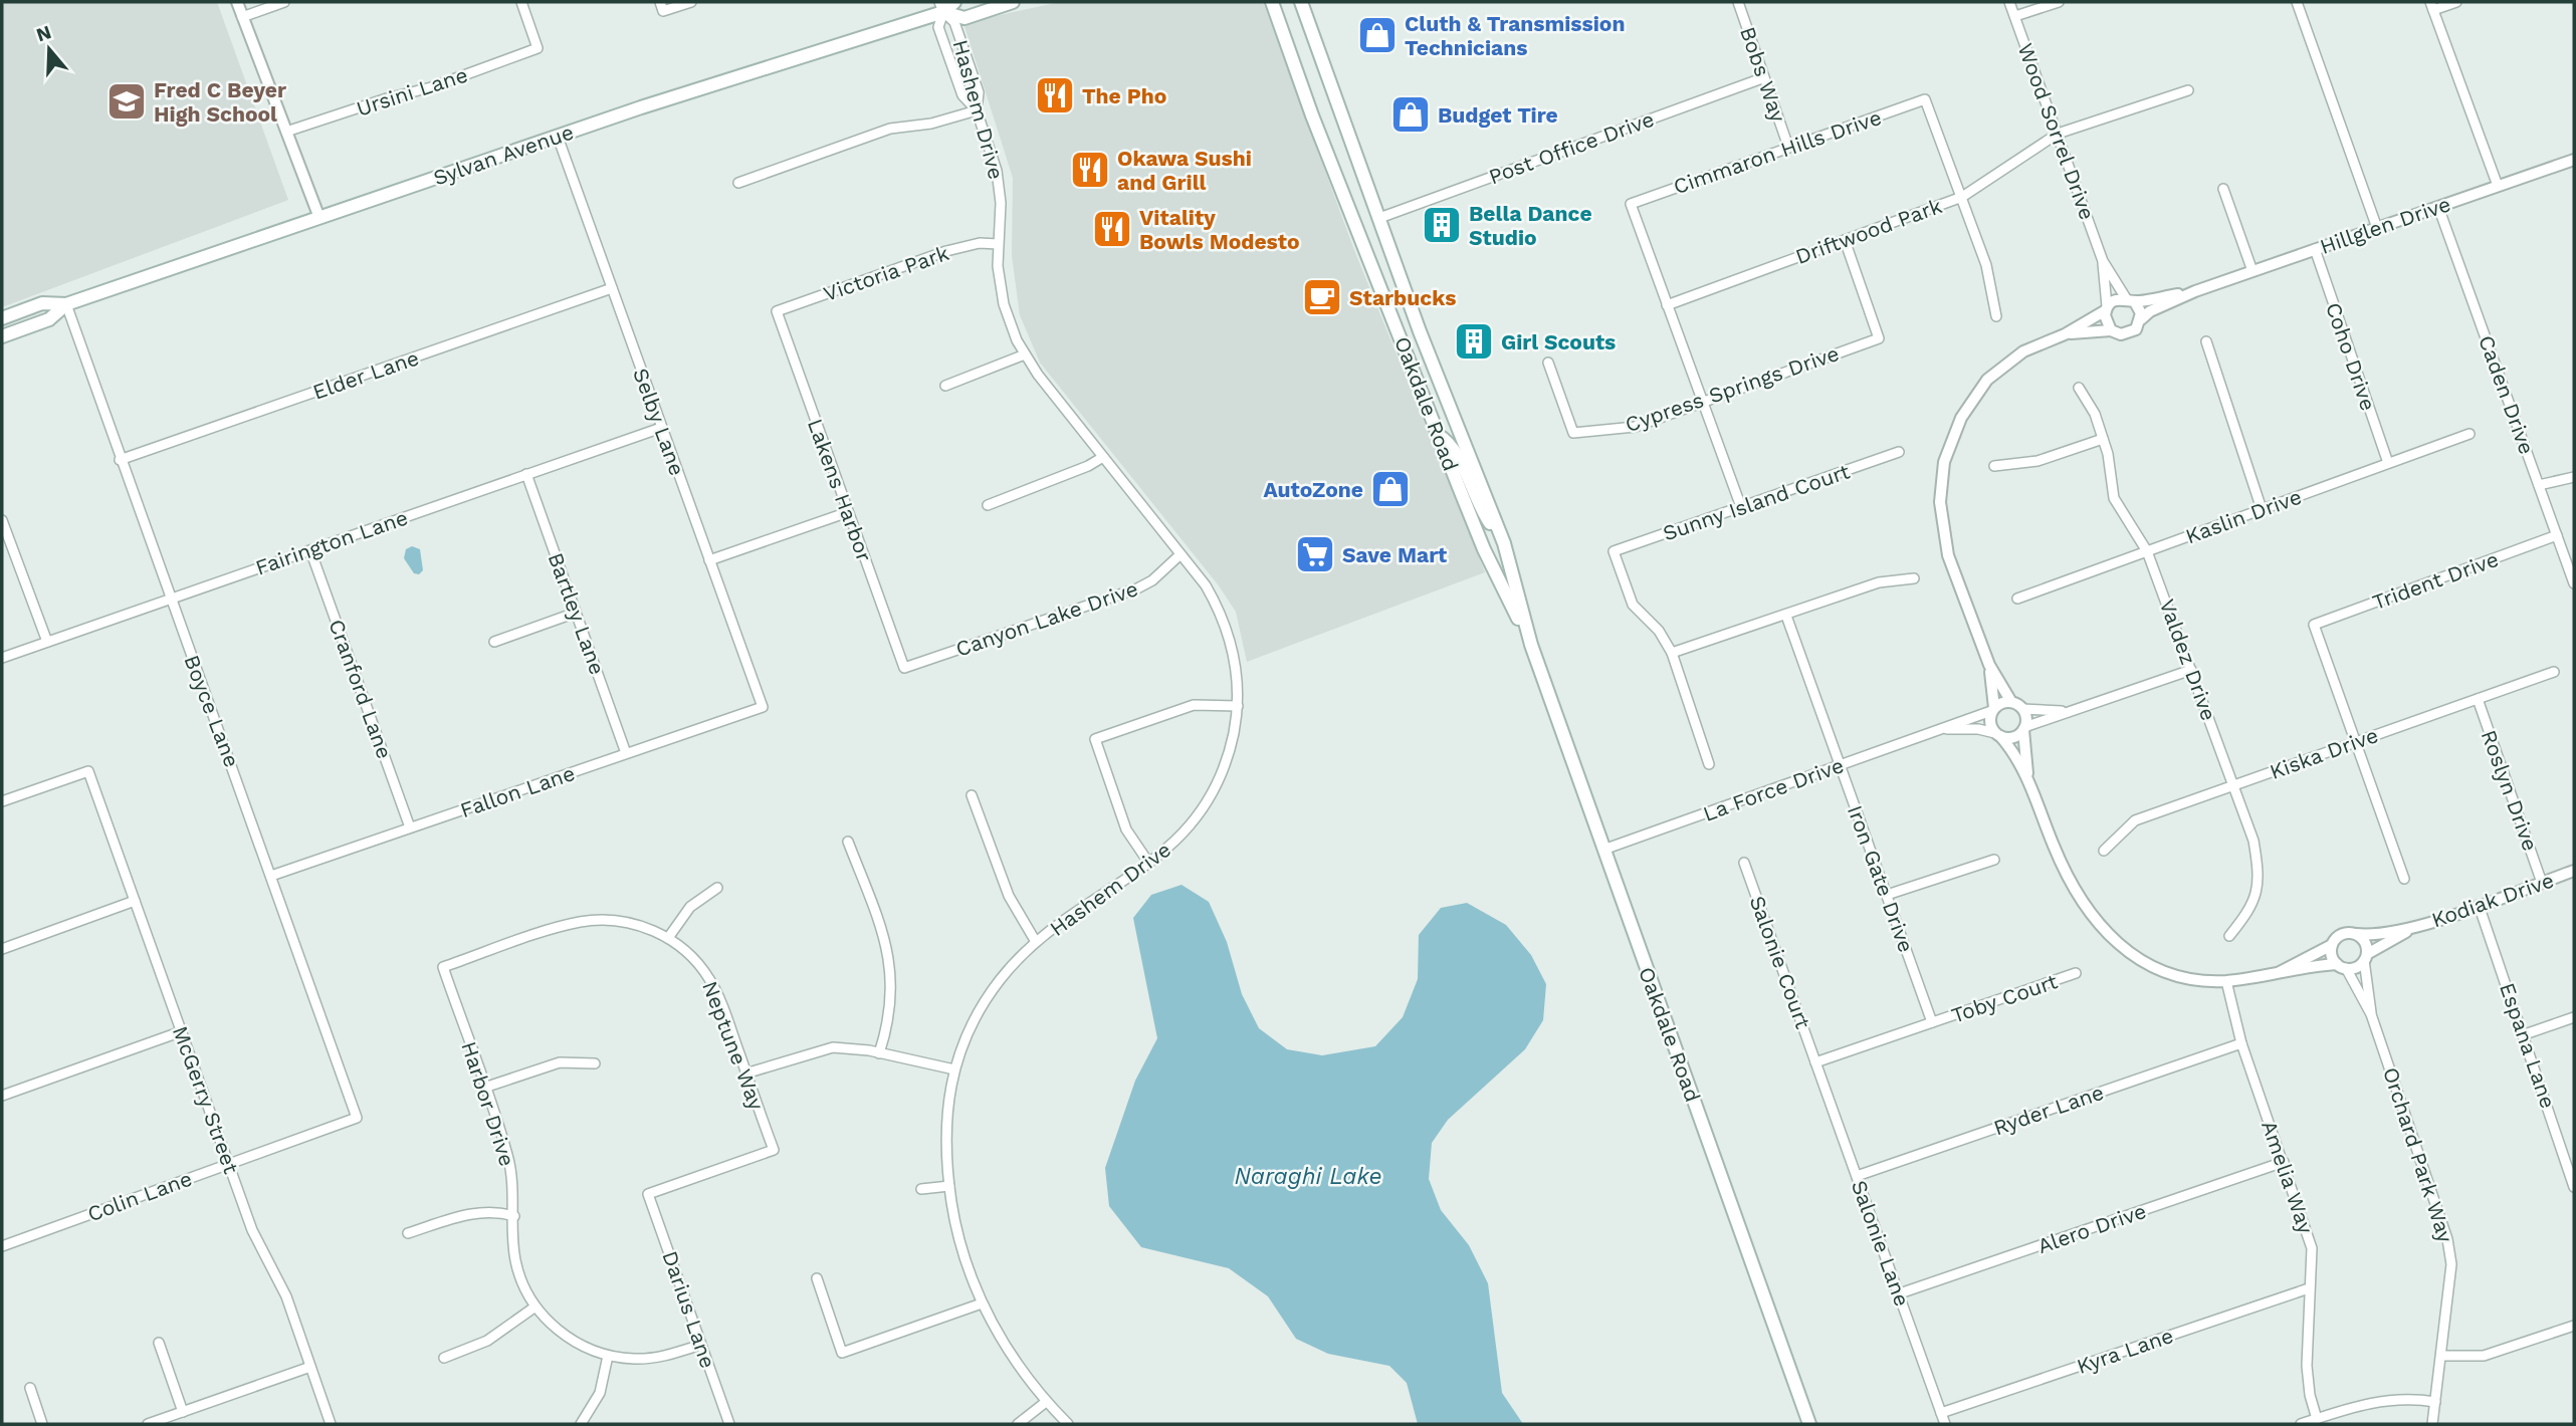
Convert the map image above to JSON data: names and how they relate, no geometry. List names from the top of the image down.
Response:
{
  "streets": {
    "main road": ["Sylvan Avenue", "Oakdale Road"],
    "street": [
      "Bobs Way",
      "Ursini Lane",
      "Hashem Drive",
      "Wood Sorrel Drive",
      "Post Office Drive",
      "Cimmaron Hills Drive",
      "Hillglen Drive",
      "Driftwood Park",
      "Victoria Park",
      "Coho Drive",
      "Elder Lane",
      "Cypress Springs Drive",
      "Caden Drive",
      "Selby Lane",
      "Lakens Harbor",
      "Sunny Island Court",
      "Kaslin Drive",
      "Fairington Lane",
      "Trident Drive",
      "Bartley Lane",
      "Canyon Lake Drive",
      "Valdez Drive",
      "Cranford Lane",
      "Boyce Lane",
      "Kiska Drive",
      "La Force Drive",
      "Roslyn Drive",
      "Fallon Lane",
      "Iron Gate Drive",
      "Kodiak Drive",
      "Salonie Court",
      "Toby Court",
      "Neptune Way",
      "Espana Lane",
      "McGerry Street",
      "Harbor Drive",
      "Ryder Lane",
      "Orchard Park Way",
      "Amelia Way",
      "Colin Lane",
      "Alero Drive",
      "Salonie Lane",
      "Darius Lane",
      "Kyra Lane"
    ]
  },
  "crossings": [
    ["Bobs Way", "Post Office Drive"],
    ["Bobs Way", "Cimmaron Hills Drive"],
    ["Hashem Drive", "Sylvan Avenue"],
    ["Hashem Drive", "Victoria Park"],
    ["Hashem Drive", "Canyon Lake Drive"],
    ["Wood Sorrel Drive", "Hillglen Drive"],
    ["Wood Sorrel Drive", "Driftwood Park"],
    ["Post Office Drive", "Oakdale Road"],
    ["Cimmaron Hills Drive", "Driftwood Park"],
    ["Sylvan Avenue", "Selby Lane"],
    ["Sylvan Avenue", "Boyce Lane"],
    ["Hillglen Drive", "Coho Drive"],
    ["Hillglen Drive", "Caden Drive"],
    ["Hillglen Drive", "La Force Drive"],
    ["Driftwood Park", "Cypress Springs Drive"],
    ["Victoria Park", "Lakens Harbor"],
    ["Coho Drive", "Kaslin Drive"],
    ["Elder Lane", "Selby Lane"],
    ["Elder Lane", "Boyce Lane"],
    ["Caden Drive", "Trident Drive"],
    ["Oakdale Road", "La Force Drive"],
    ["Selby Lane", "Fairington Lane"],
    ["Selby Lane", "Fallon Lane"],
    ["Lakens Harbor", "Canyon Lake Drive"],
    ["Kaslin Drive", "Valdez Drive"],
    ["Fairington Lane", "Bartley Lane"],
    ["Fairington Lane", "Cranford Lane"],
    ["Fairington Lane", "Boyce Lane"],
    ["Trident Drive", "Kiska Drive"],
    ["Bartley Lane", "Fallon Lane"],
    ["Valdez Drive", "Kiska Drive"],
    ["Valdez Drive", "La Force Drive"],
    ["Cranford Lane", "Fallon Lane"],
    ["Boyce Lane", "Fallon Lane"],
    ["Boyce Lane", "Colin Lane"],
    ["Kiska Drive", "Roslyn Drive"],
    ["La Force Drive", "Iron Gate Drive"],
    ["Roslyn Drive", "Kodiak Drive"],
    ["Iron Gate Drive", "Toby Court"],
    ["Kodiak Drive", "Espana Lane"],
    ["Kodiak Drive", "Orchard Park Way"],
    ["Salonie Court", "Toby Court"],
    ["Salonie Court", "Salonie Lane"],
    ["Toby Court", "Salonie Lane"],
    ["Neptune Way", "Harbor Drive"],
    ["Neptune Way", "Darius Lane"],
    ["McGerry Street", "Colin Lane"],
    ["Harbor Drive", "Darius Lane"],
    ["Ryder Lane", "Amelia Way"],
    ["Ryder Lane", "Salonie Lane"],
    ["Amelia Way", "Alero Drive"],
    ["Amelia Way", "Kyra Lane"],
    ["Alero Drive", "Salonie Lane"],
    ["Salonie Lane", "Kyra Lane"]
  ],
  "water": ["Naraghi Lake"],
  "places": {
    "shop": ["Cluth & Transmission Technicians", "Budget Tire", "AutoZone"],
    "restaurant": ["The Pho", "Okawa Sushi and Grill", "Vitality Bowls Modesto"],
    "school or university": ["Fred C Beyer High School"],
    "building": ["Bella Dance Studio", "Girl Scouts"],
    "cafe": ["Starbucks"],
    "supermarket": ["Save Mart"]
  },
  "north": "top"
}
